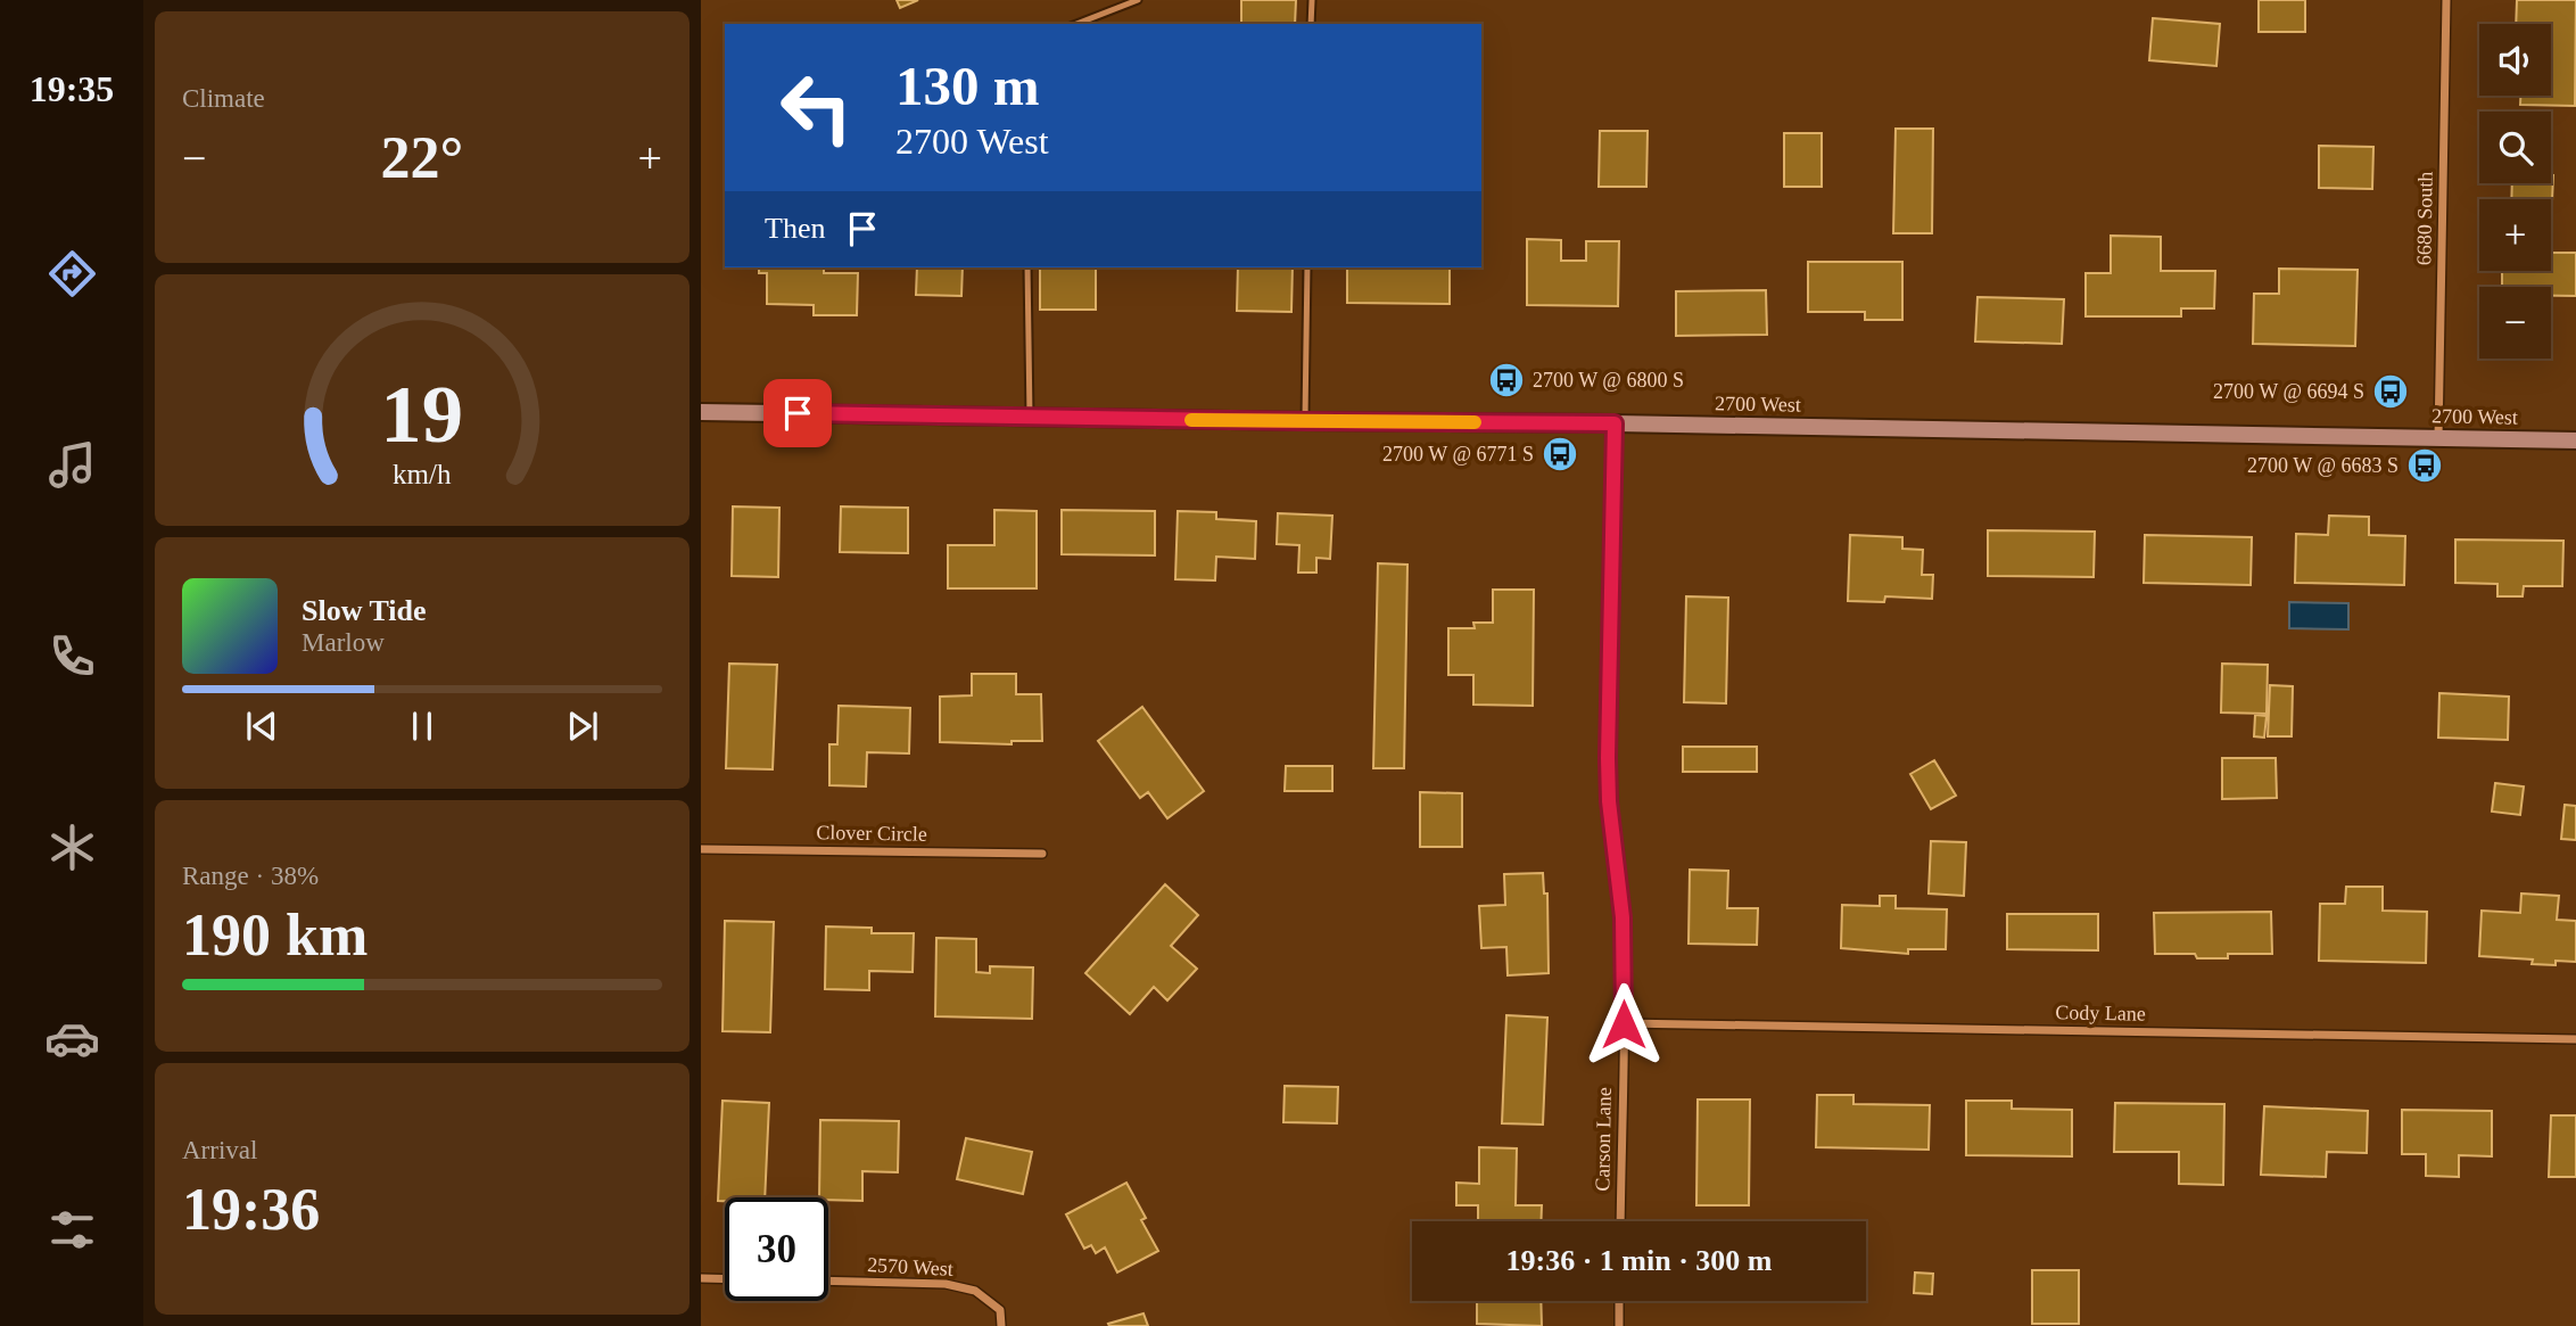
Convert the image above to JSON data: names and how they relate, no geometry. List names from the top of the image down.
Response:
{
  "streets": {
    "main road": ["2700 West"],
    "street": [
      "6680 South",
      "Clover Circle",
      "Cody Lane",
      "Carson Lane",
      "2570 West"
    ]
  },
  "crossings": [
    ["6680 South", "2700 West"],
    ["2700 West", "Carson Lane"],
    ["Cody Lane", "Carson Lane"]
  ],
  "places": {
    "bus stop": [
      "2700 W @ 6800 S",
      "2700 W @ 6694 S",
      "2700 W @ 6771 S",
      "2700 W @ 6683 S"
    ]
  },
  "page": {
    "tabs": "19:35",
    "tile": [
      "Climate",
      ["Range · 38%", "190 km"],
      ["Arrival", "19:36"]
    ],
    "map_buttons": ["+", "−"],
    "turn": ["130 m", "2700 West"],
    "heat": ["−", "22°", "+"],
    "then": "Then",
    "song": ["Slow Tide", "Marlow"],
    "limit": "30",
    "trip": "19:36 · 1 min · 300 m",
    "gauge": ["19", "km/h"]
  }
}
